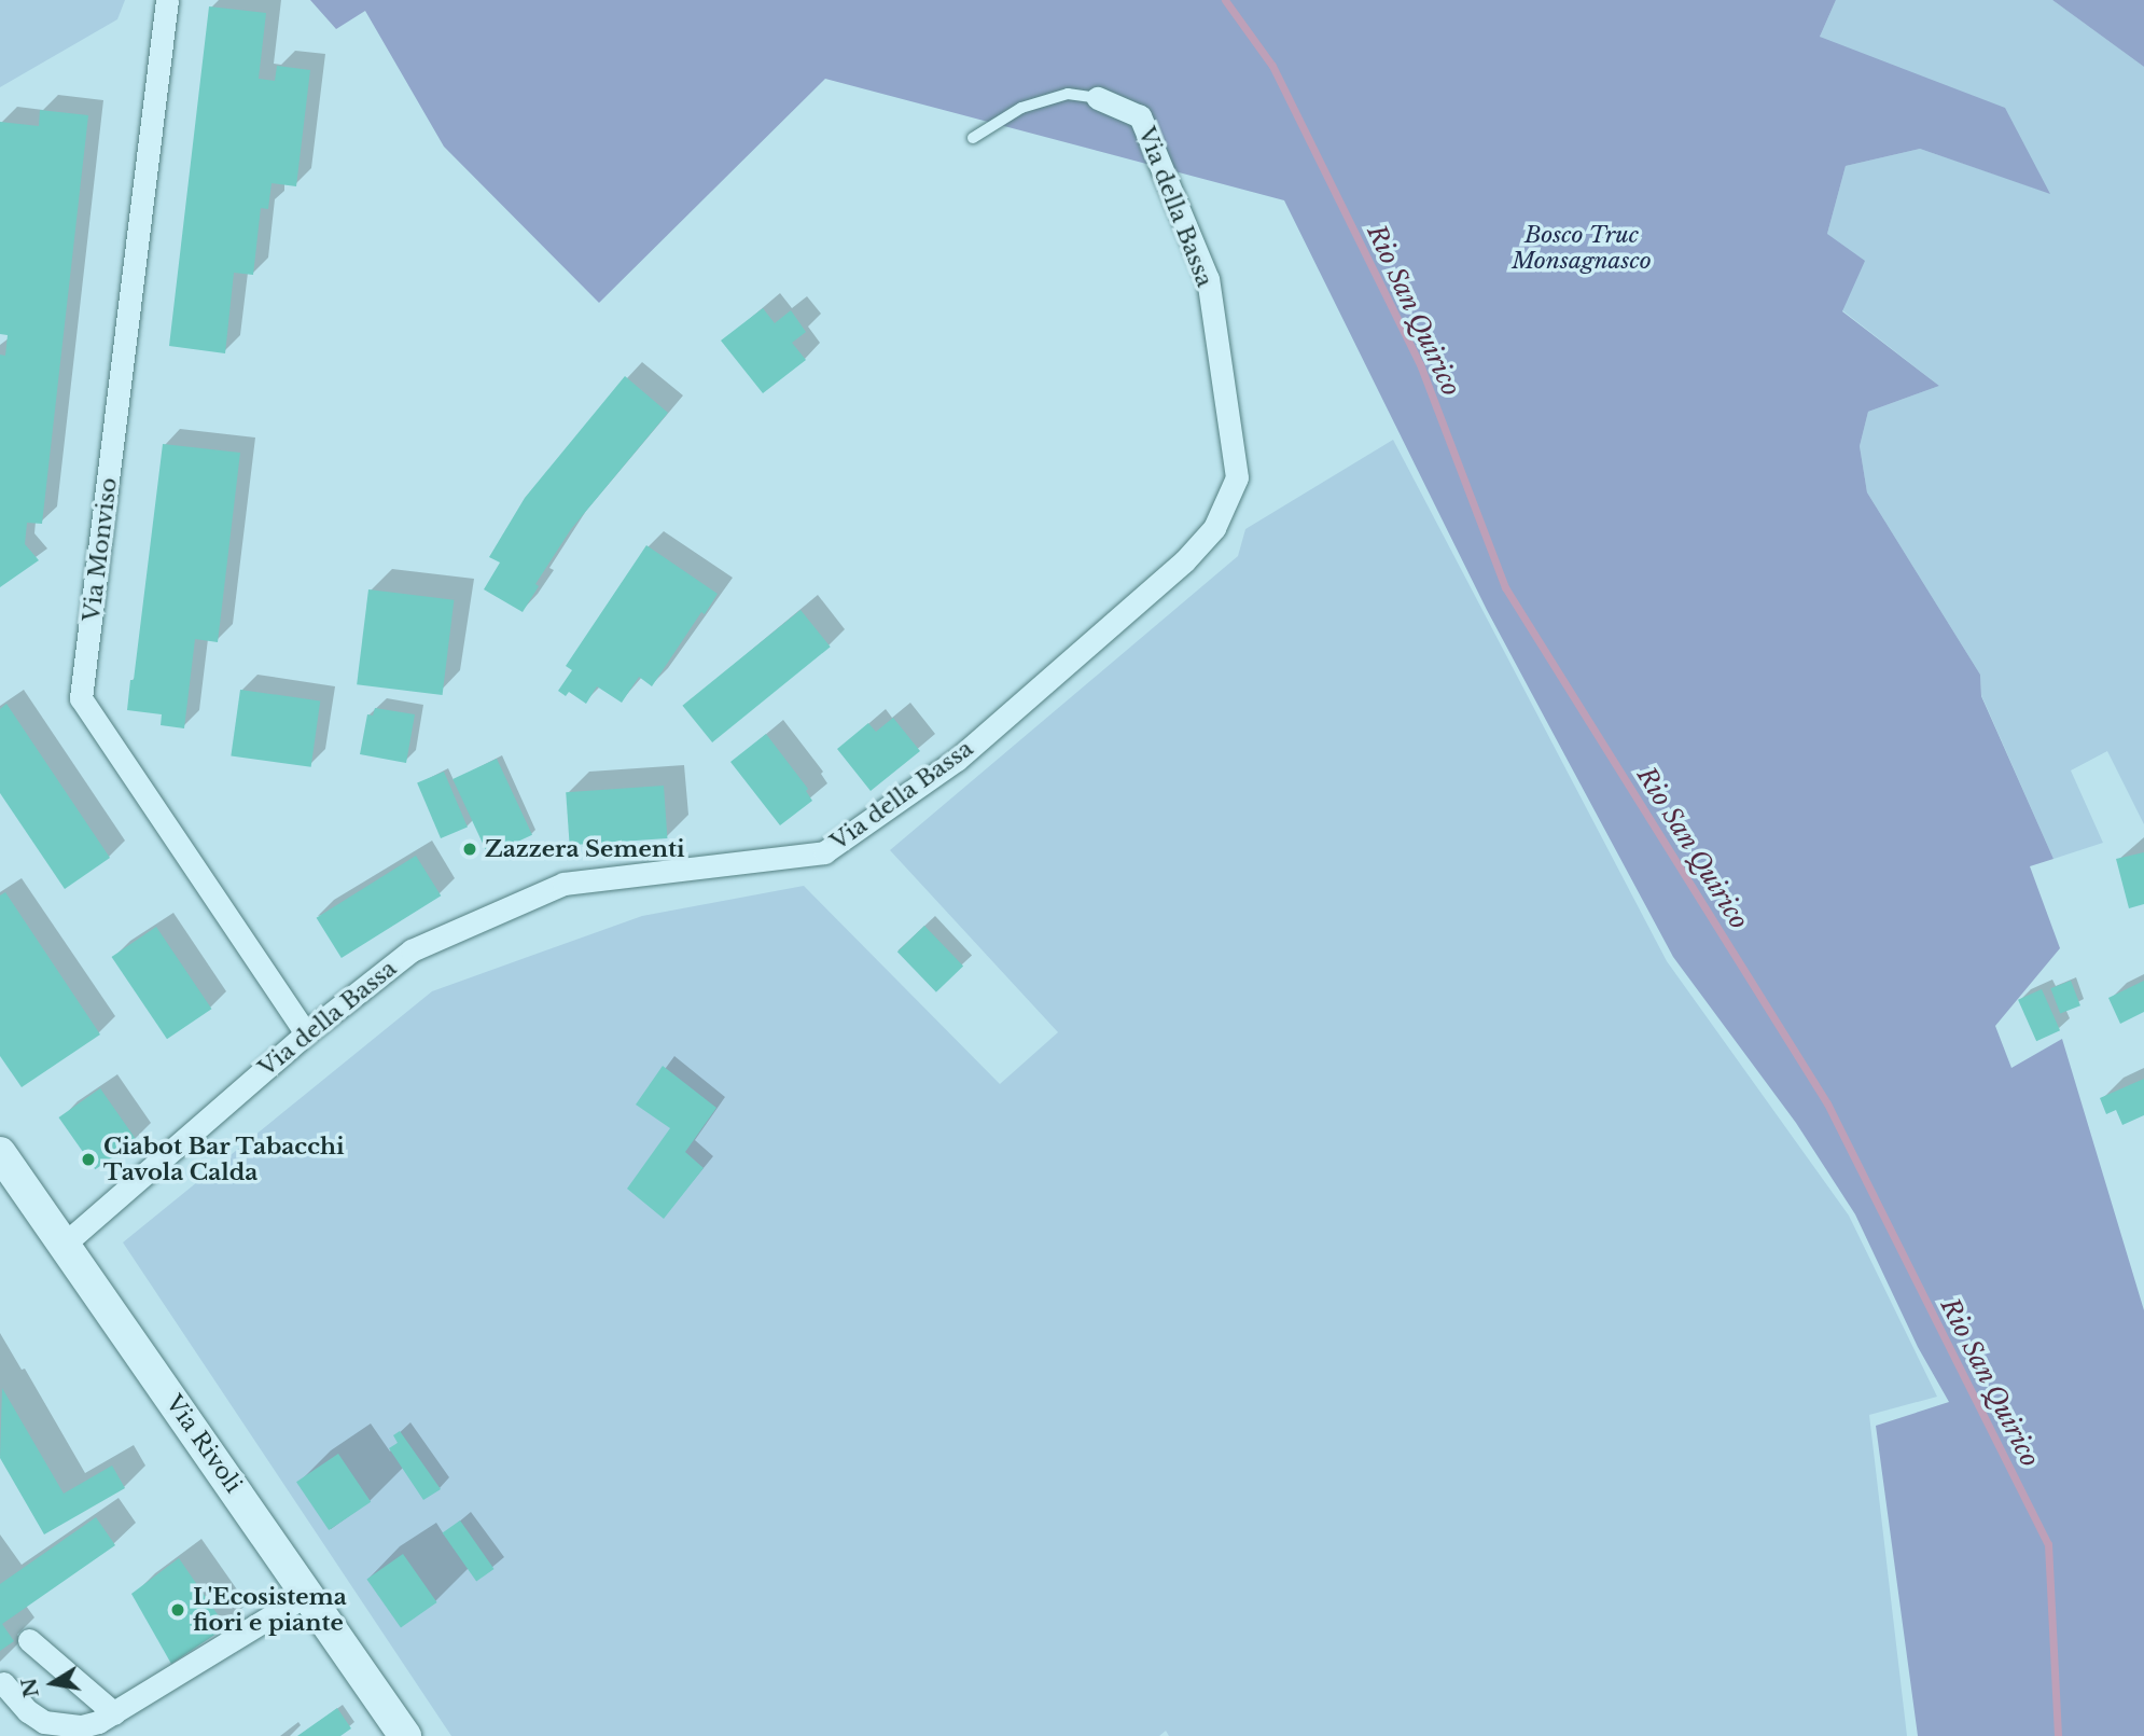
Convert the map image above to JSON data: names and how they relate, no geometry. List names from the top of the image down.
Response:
{
  "streets": {
    "street": ["Via della Bassa", "Via Monviso", "Via Rivoli"]
  },
  "crossings": [
    ["Via della Bassa", "Via Monviso"],
    ["Via della Bassa", "Via Rivoli"]
  ],
  "water": ["Rio San Quirico"],
  "parks": ["Bosco Truc Monsagnasco"],
  "places": ["Zazzera Sementi", "Ciabot Bar Tabacchi Tavola Calda", "L'Ecosistema fiori e piante"],
  "north": "left"
}
